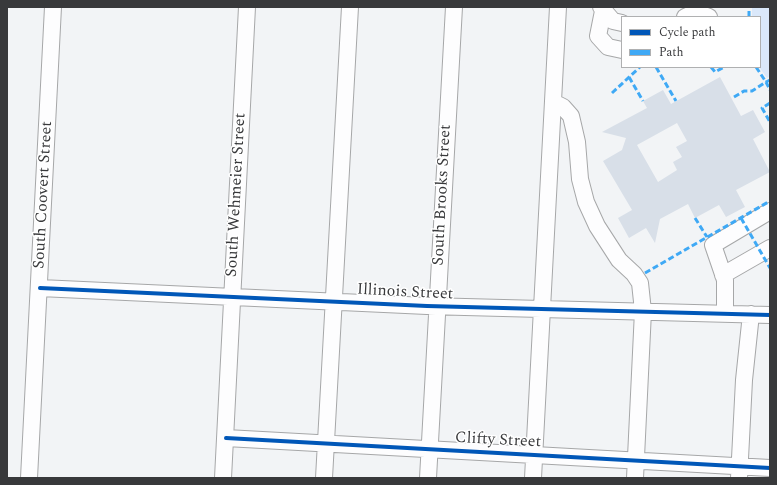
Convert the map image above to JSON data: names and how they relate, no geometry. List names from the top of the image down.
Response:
{
  "streets": {
    "street": [
      "South Coovert Street",
      "South Wehmeier Street",
      "South Brooks Street",
      "Illinois Street",
      "Clifty Street"
    ]
  },
  "crossings": [
    ["South Coovert Street", "Illinois Street"],
    ["South Wehmeier Street", "Illinois Street"],
    ["South Wehmeier Street", "Clifty Street"],
    ["South Brooks Street", "Illinois Street"],
    ["South Brooks Street", "Clifty Street"]
  ],
  "legend": ["Cycle path", "Path"]
}
